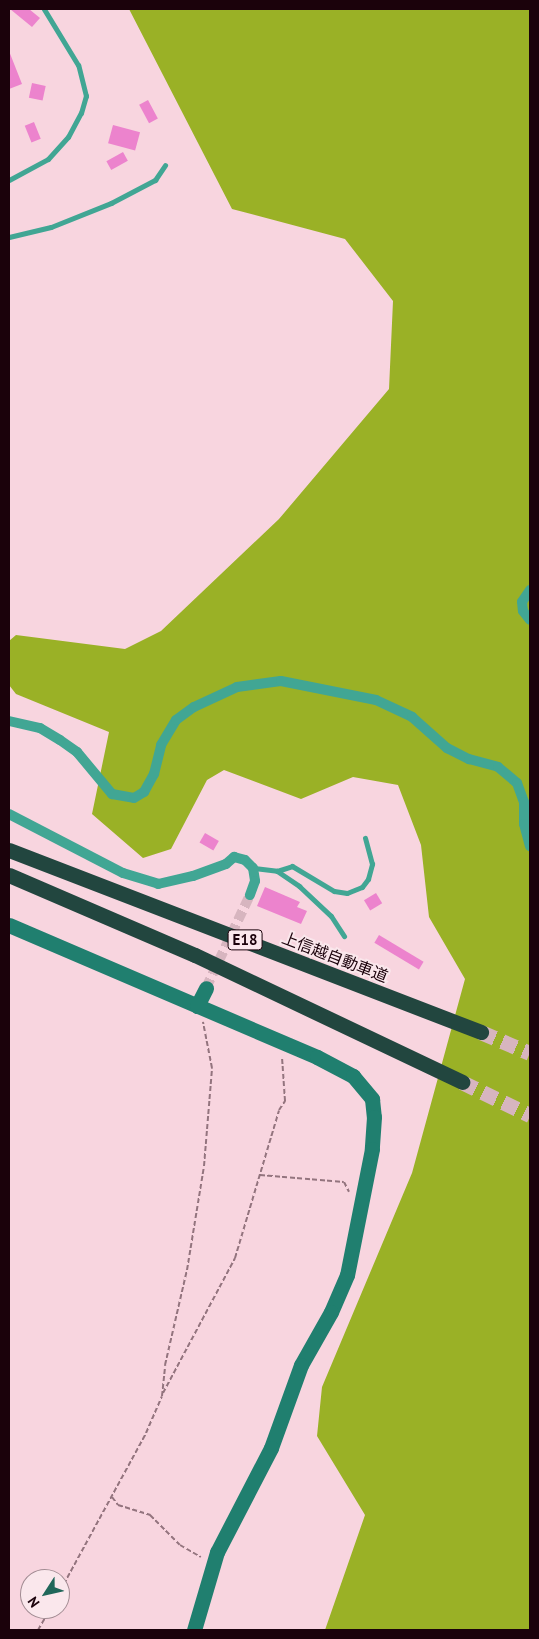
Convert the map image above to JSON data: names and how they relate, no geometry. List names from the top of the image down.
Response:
{
  "streets": {
    "highway": ["E18", "上信越自動車道"]
  },
  "north": "bottom left"
}
